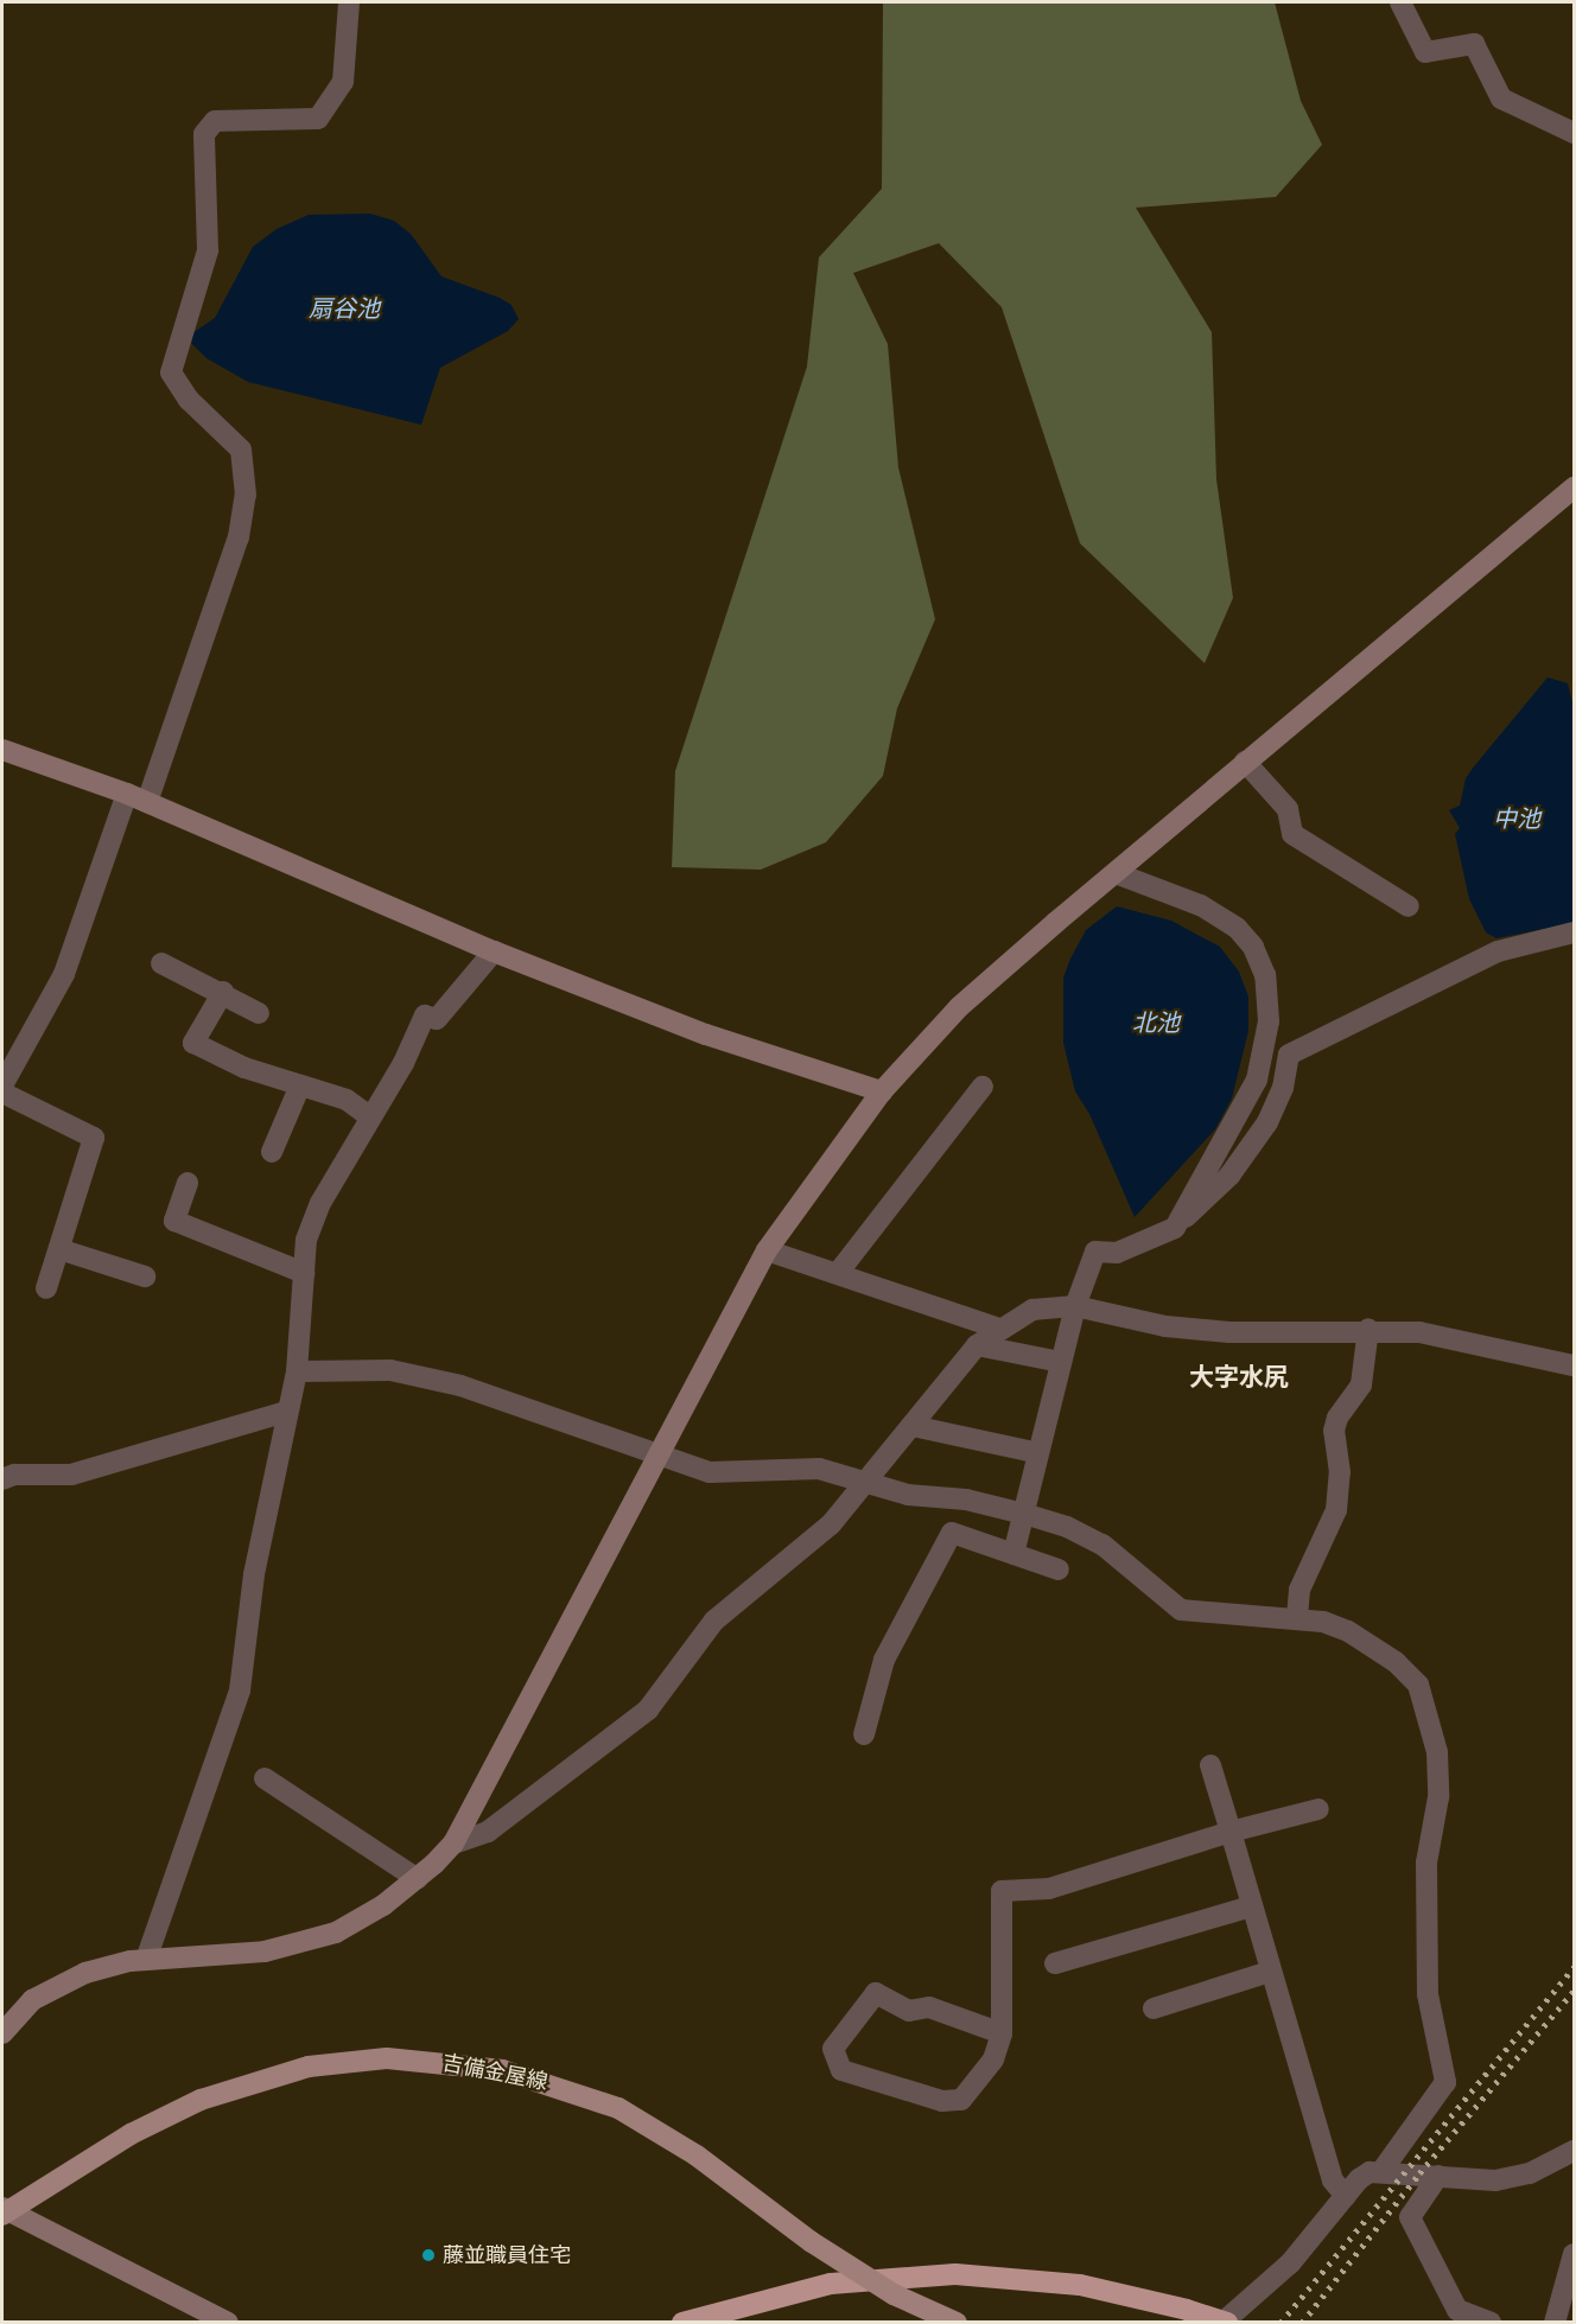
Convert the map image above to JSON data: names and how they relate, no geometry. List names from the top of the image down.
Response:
{
  "streets": {
    "main road": ["吉備金屋線"]
  },
  "districts": ["大字水尻"],
  "water": ["扇谷池", "中池", "北池"],
  "places": ["藤並職員住宅"]
}
